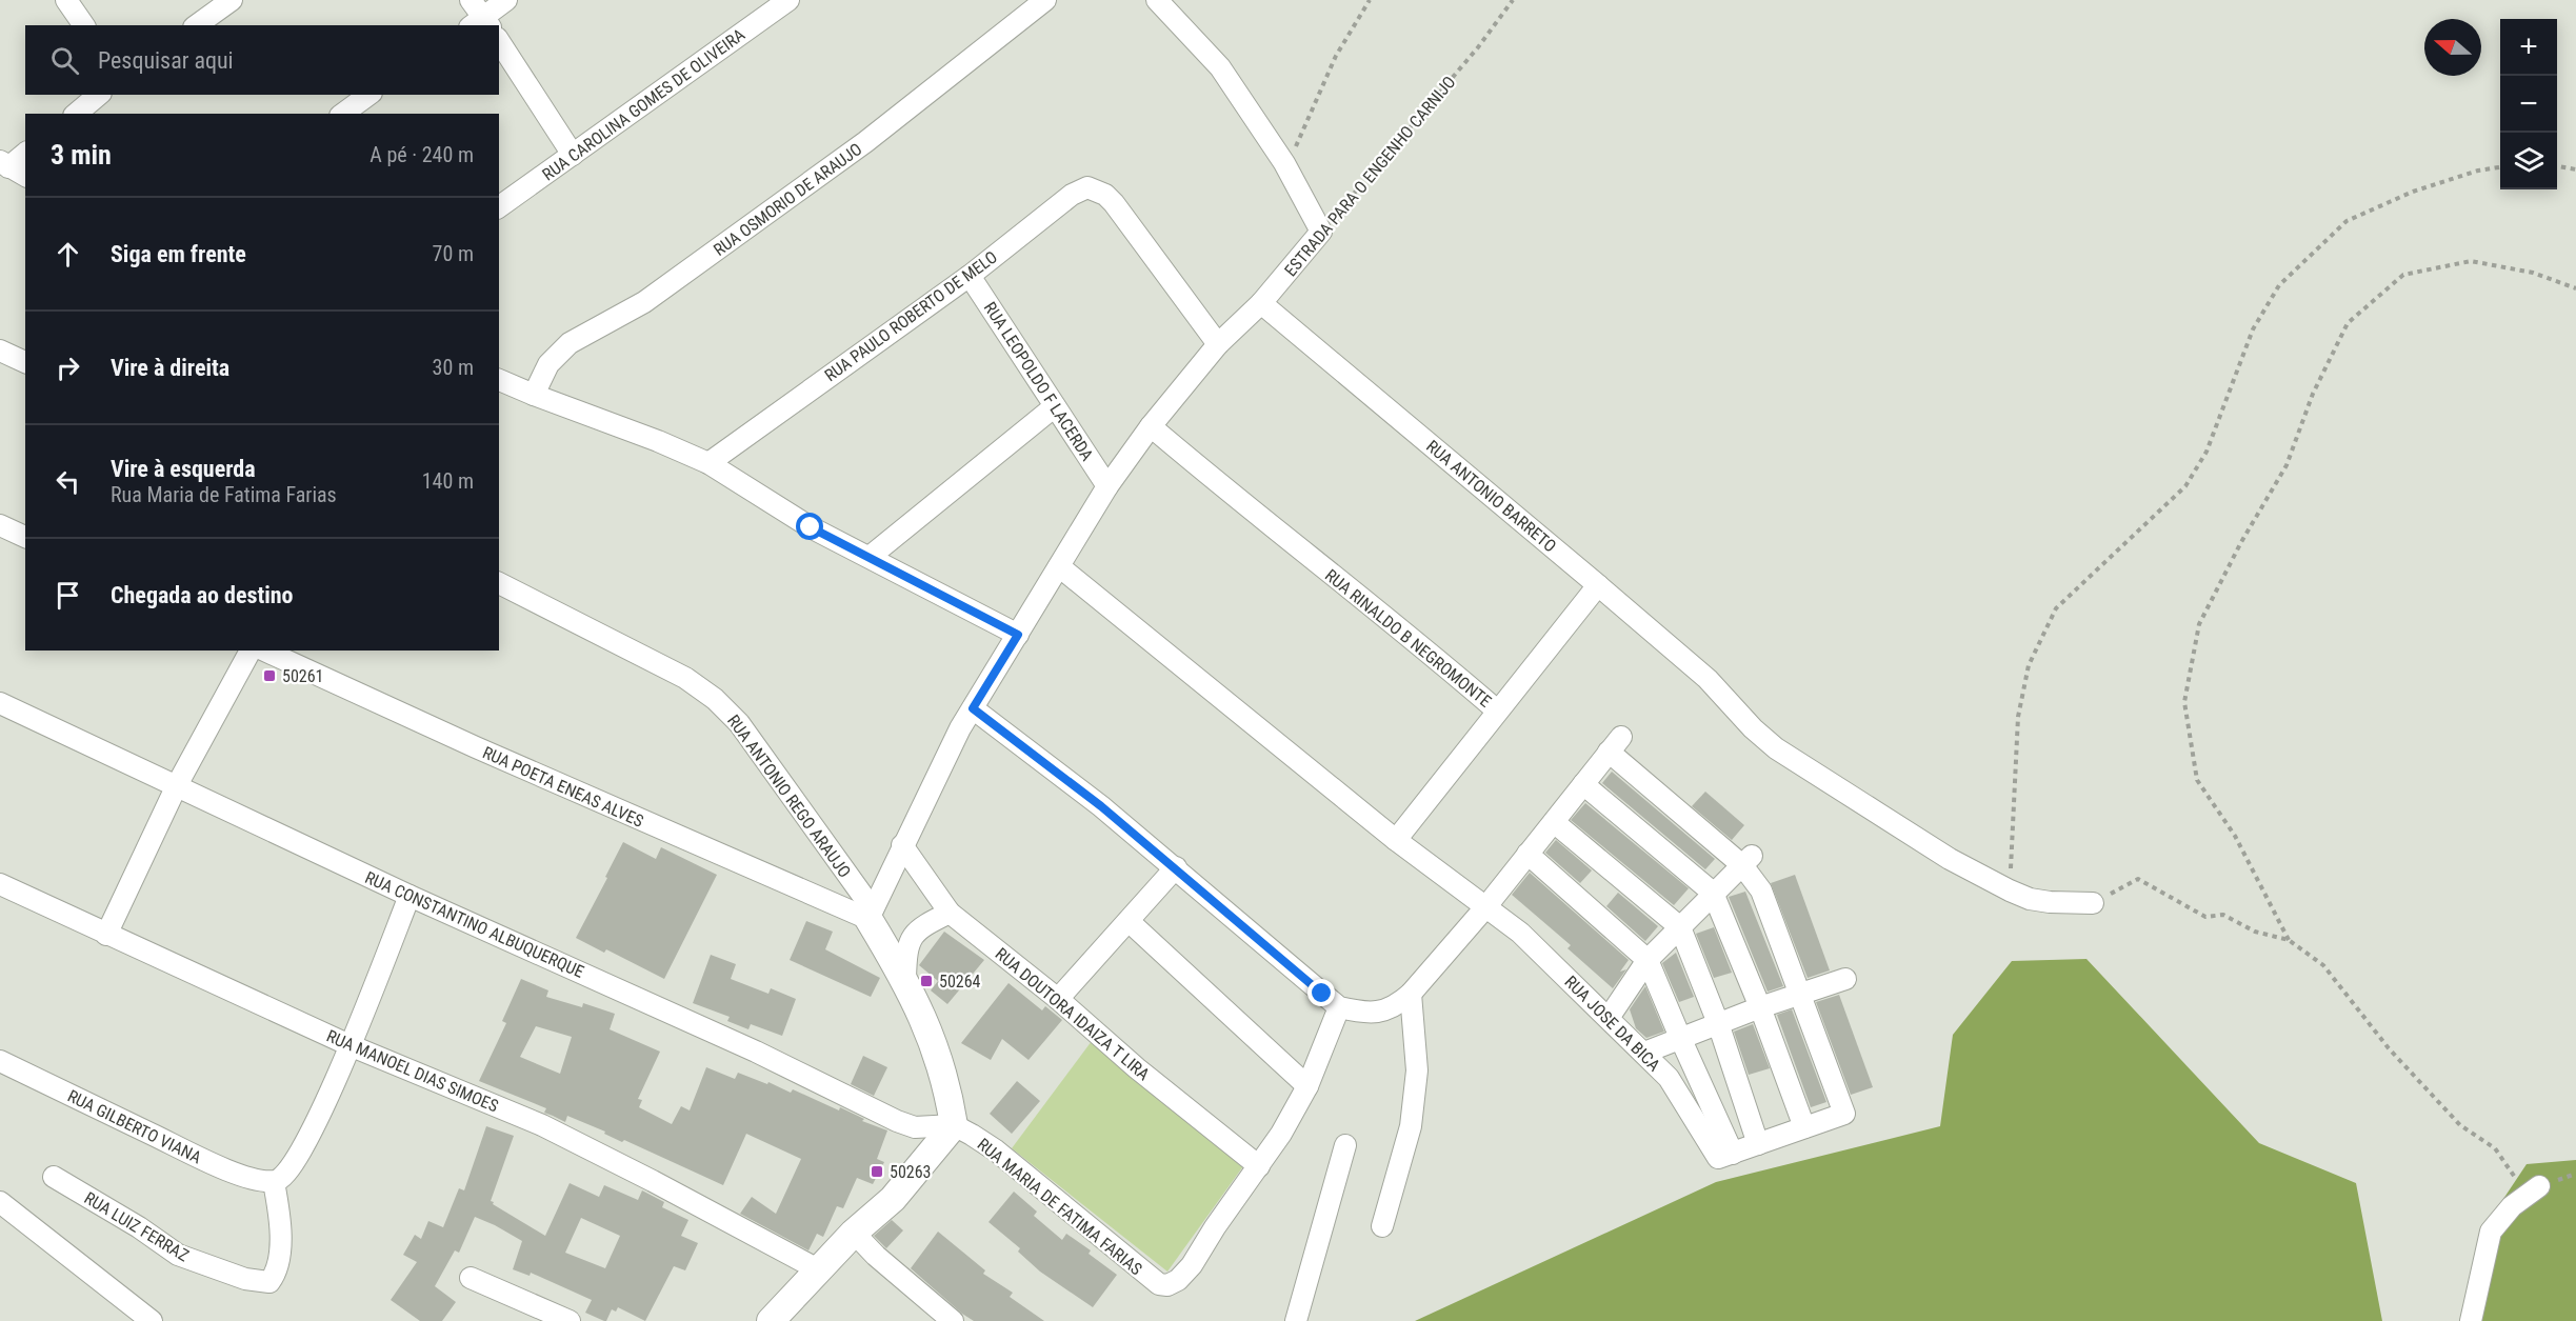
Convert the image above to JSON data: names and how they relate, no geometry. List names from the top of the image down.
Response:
{
  "streets": {
    "street": [
      "RUA CAROLINA GOMES DE OLIVEIRA",
      "ESTRADA PARA O ENGENHO CARNIJO",
      "RUA OSMORIO DE ARAUJO",
      "RUA PAULO ROBERTO DE MELO",
      "RUA LEOPOLDO F LACERDA",
      "RUA ANTONIO BARRETO",
      "RUA RINALDO B NEGROMONTE",
      "RUA POETA ENEAS ALVES",
      "RUA ANTONIO REGO ARAUJO",
      "RUA CONSTANTINO ALBUQUERQUE",
      "RUA DOUTORA IDAIZA T LIRA",
      "RUA JOSE DA BICA",
      "RUA MANOEL DIAS SIMOES",
      "RUA GILBERTO VIANA",
      "RUA MARIA DE FATIMA FARIAS",
      "RUA LUIZ FERRAZ"
    ]
  },
  "crossings": [
    ["ESTRADA PARA O ENGENHO CARNIJO", "RUA PAULO ROBERTO DE MELO"],
    ["ESTRADA PARA O ENGENHO CARNIJO", "RUA LEOPOLDO F LACERDA"],
    ["ESTRADA PARA O ENGENHO CARNIJO", "RUA ANTONIO BARRETO"],
    ["ESTRADA PARA O ENGENHO CARNIJO", "RUA RINALDO B NEGROMONTE"],
    ["ESTRADA PARA O ENGENHO CARNIJO", "RUA POETA ENEAS ALVES"],
    ["ESTRADA PARA O ENGENHO CARNIJO", "RUA ANTONIO REGO ARAUJO"],
    ["ESTRADA PARA O ENGENHO CARNIJO", "RUA DOUTORA IDAIZA T LIRA"],
    ["RUA PAULO ROBERTO DE MELO", "RUA LEOPOLDO F LACERDA"],
    ["RUA RINALDO B NEGROMONTE", "RUA JOSE DA BICA"],
    ["RUA POETA ENEAS ALVES", "RUA ANTONIO REGO ARAUJO"],
    ["RUA CONSTANTINO ALBUQUERQUE", "RUA MARIA DE FATIMA FARIAS"],
    ["RUA DOUTORA IDAIZA T LIRA", "RUA MARIA DE FATIMA FARIAS"],
    ["RUA GILBERTO VIANA", "RUA LUIZ FERRAZ"]
  ],
  "places": {
    "transit": ["50261", "50264", "50263"]
  },
  "north": "left",
  "page": {
    "map_buttons": ["+", "−"],
    "search": "Pesquisar aqui",
    "heading": ["3 min", "A pé · 240 m"],
    "list": [
      ["Siga em frente", "70 m"],
      ["Vire à direita", "30 m"],
      ["Vire à esquerda", "Rua Maria de Fatima Farias", "140 m"],
      "Chegada ao destino"
    ]
  }
}
